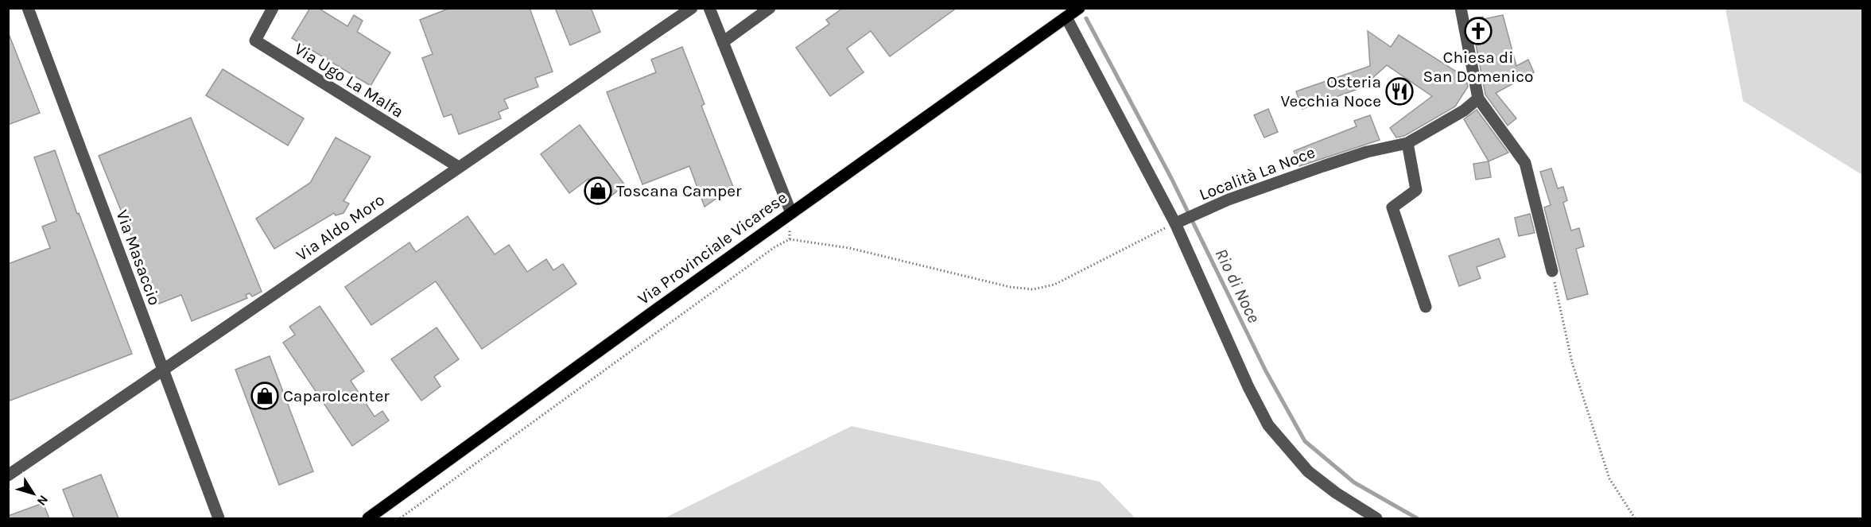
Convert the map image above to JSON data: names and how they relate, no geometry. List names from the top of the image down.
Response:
{
  "streets": {
    "main road": ["Via Provinciale Vicarese"],
    "street": [
      "Via Ugo La Malfa",
      "Località La Noce",
      "Via Aldo Moro",
      "Via Masaccio"
    ]
  },
  "crossings": [
    ["Via Ugo La Malfa", "Via Aldo Moro"],
    ["Via Aldo Moro", "Via Masaccio"]
  ],
  "water": ["Rio di Noce"],
  "places": {
    "church": ["Chiesa di San Domenico"],
    "restaurant": ["Osteria Vecchia Noce"],
    "shop": ["Toscana Camper", "Caparolcenter"]
  },
  "north": "bottom right"
}
